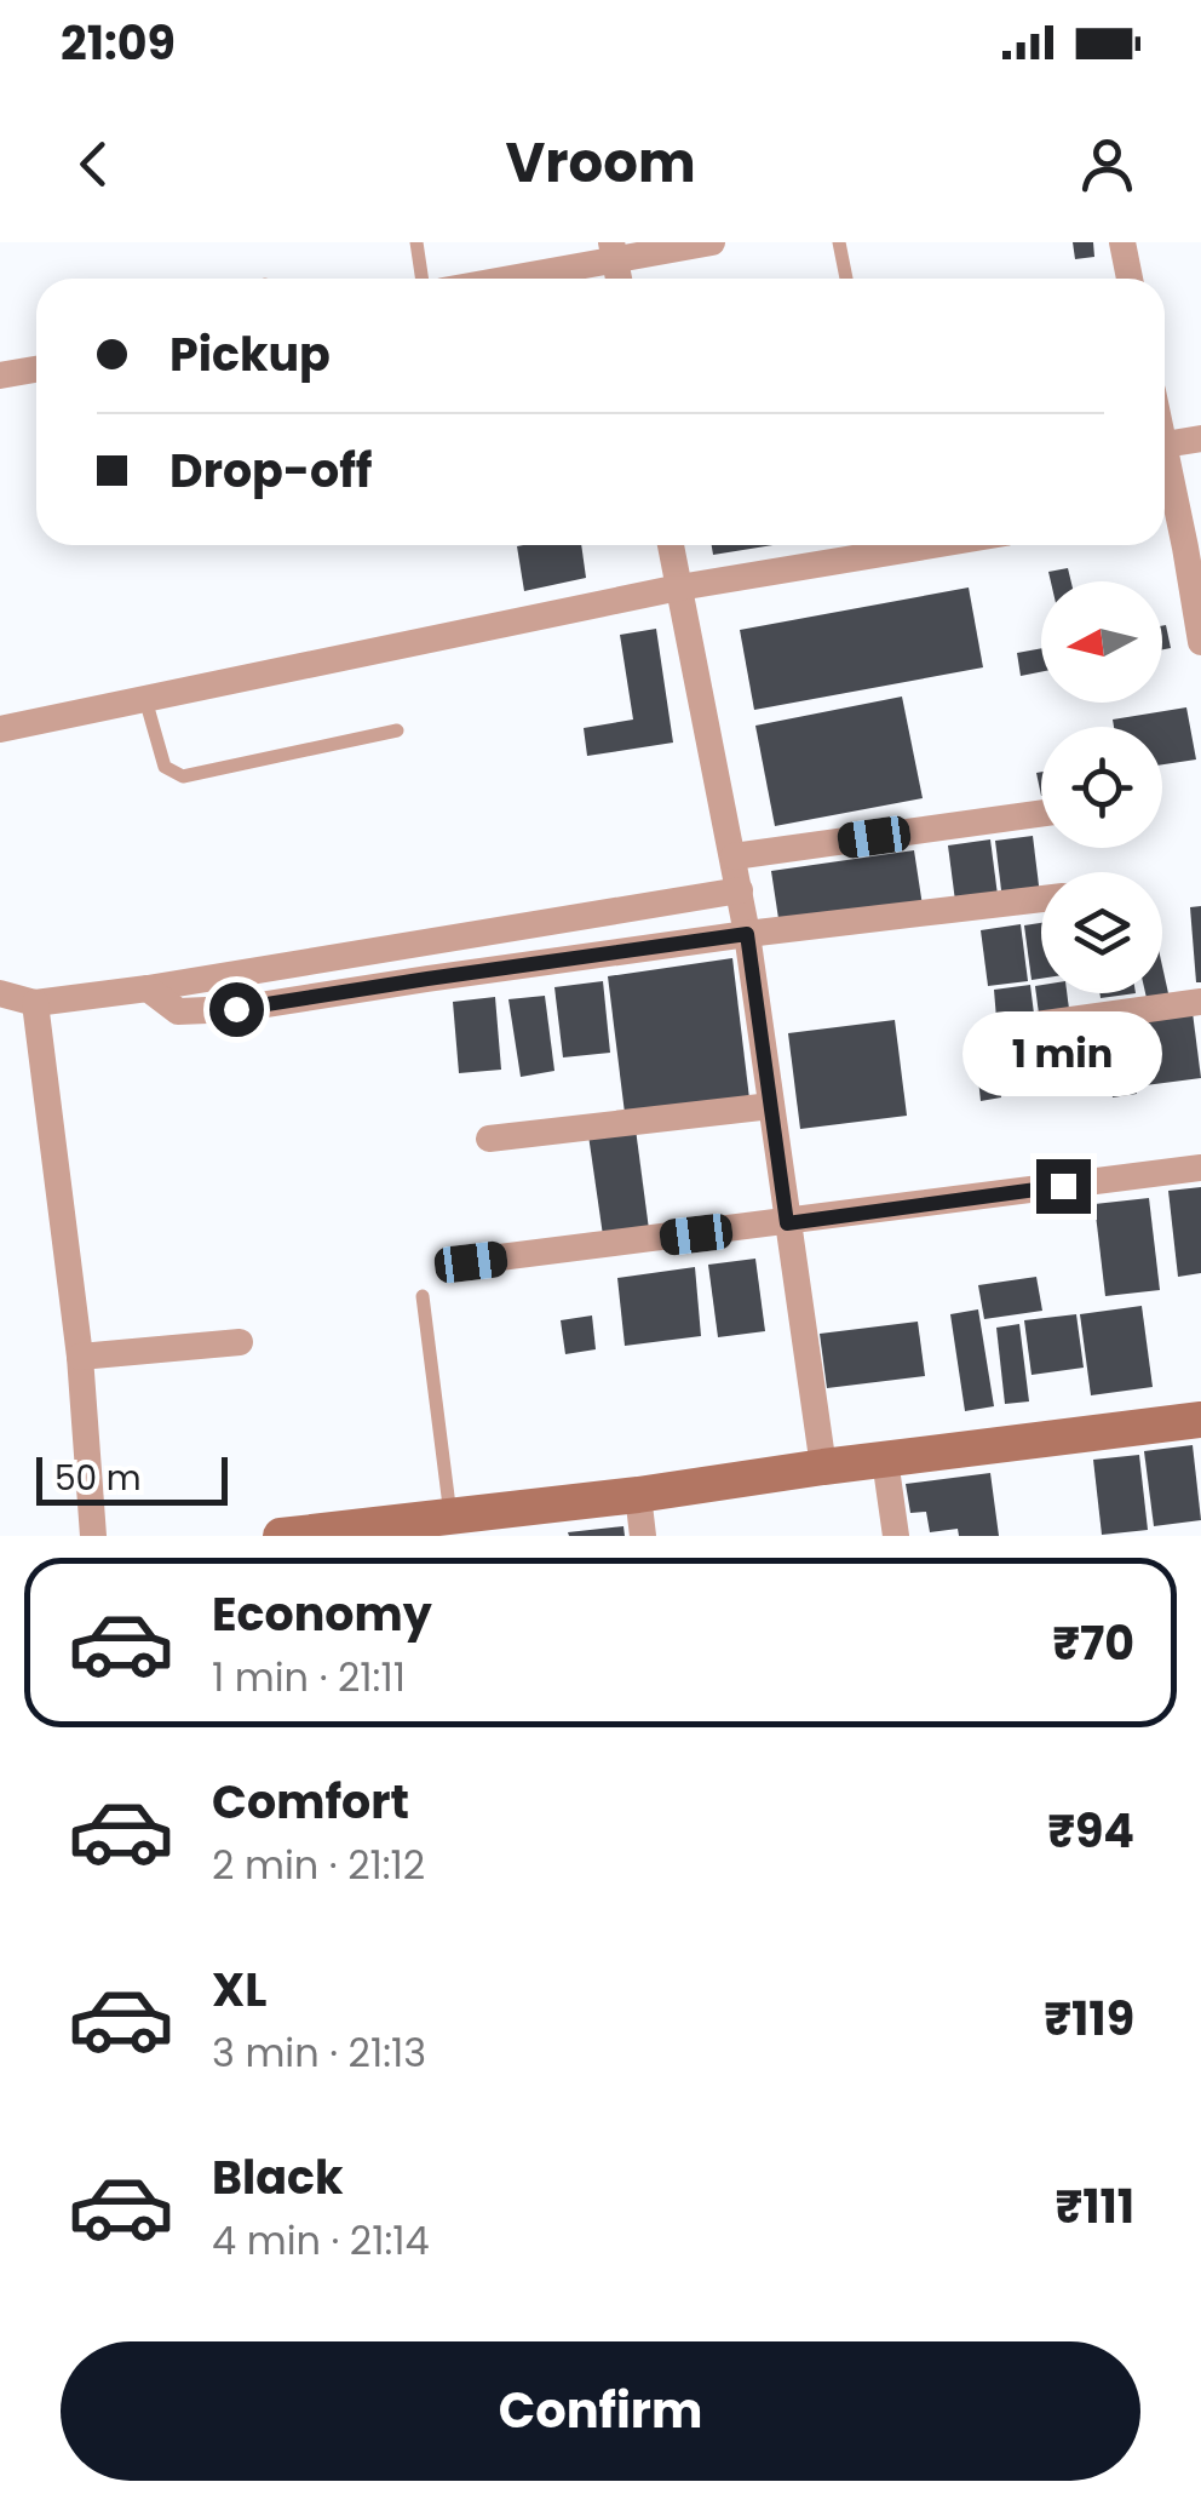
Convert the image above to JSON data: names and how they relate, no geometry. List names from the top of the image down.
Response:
{
  "scale_bar": "50 m",
  "north": "left",
  "page": {
    "status": "21:09",
    "header": "Vroom",
    "banner": ["Pickup", "Drop-off"],
    "bubble": "1 min",
    "scale": "50 m",
    "list": [
      {
        "name": "Economy",
        "note": "1 min · 21:11",
        "value": "₹70"
      },
      {
        "name": "Comfort",
        "note": "2 min · 21:12",
        "value": "₹94"
      },
      {
        "name": "XL",
        "note": "3 min · 21:13",
        "value": "₹119"
      },
      {
        "name": "Black",
        "note": "4 min · 21:14",
        "value": "₹111"
      }
    ],
    "buttons": "Confirm"
  }
}
